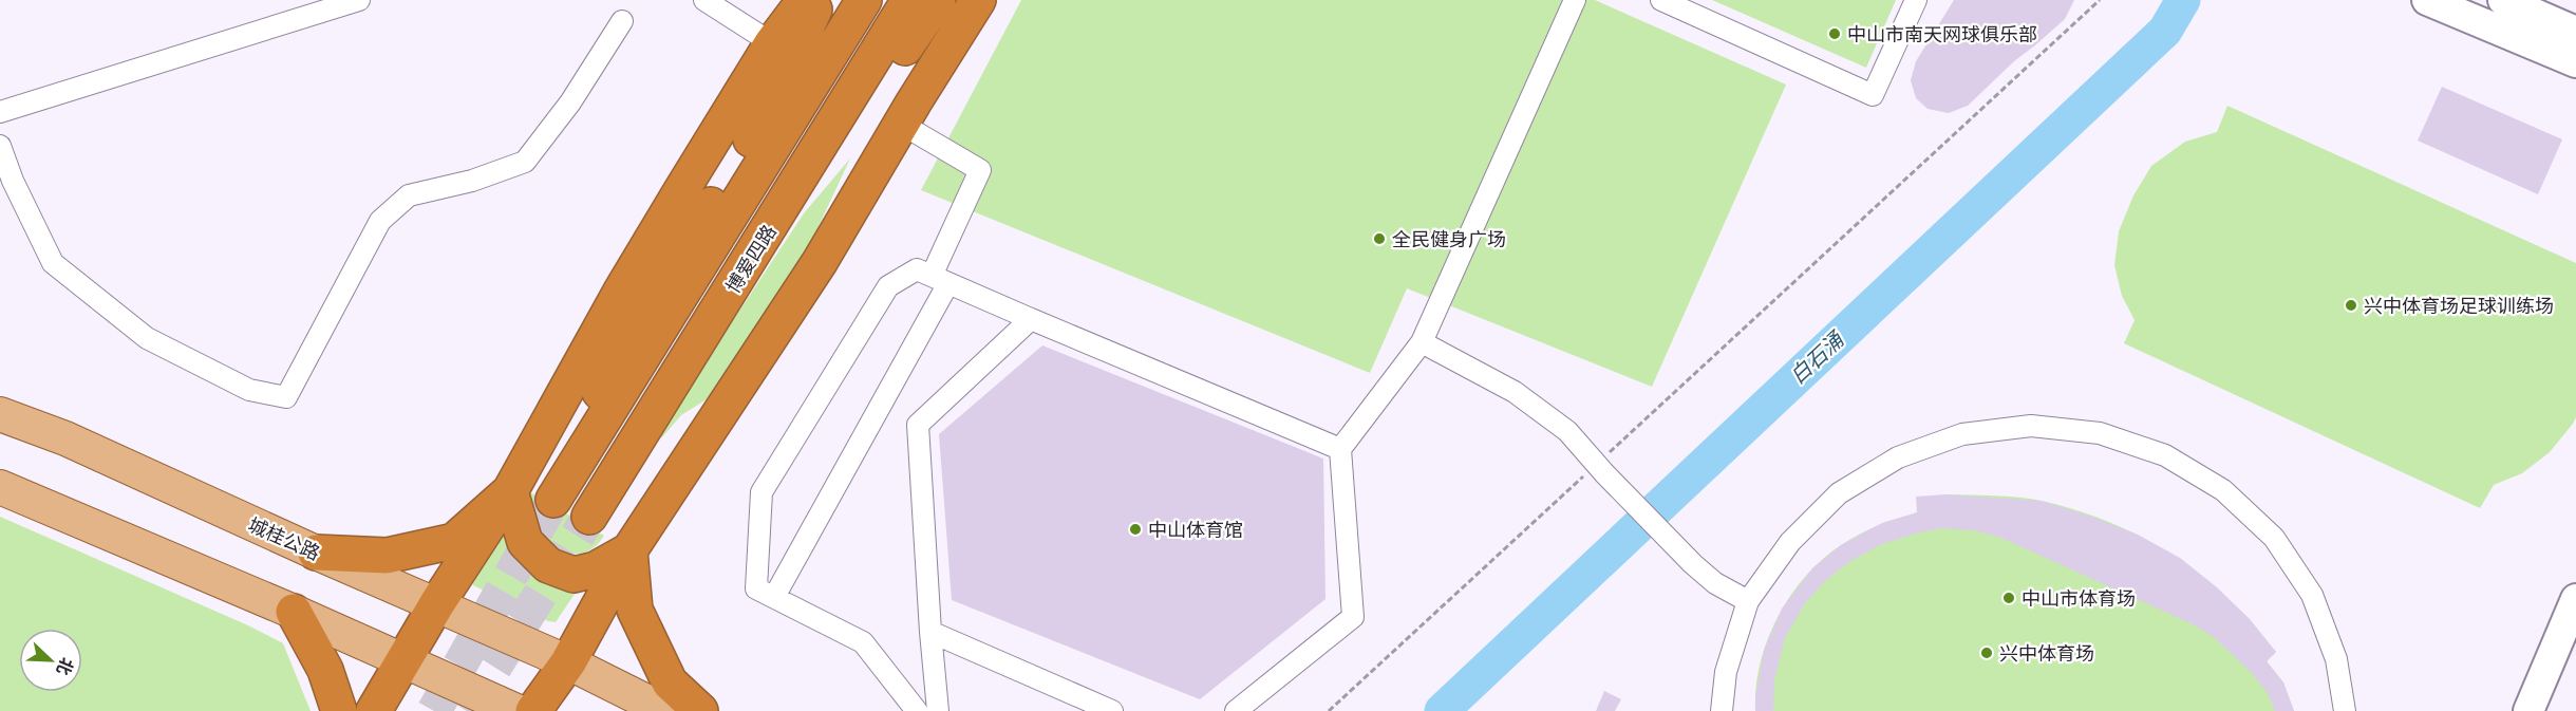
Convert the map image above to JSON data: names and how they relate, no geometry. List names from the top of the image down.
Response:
{
  "streets": {
    "highway": ["博爱四路"],
    "main road": ["城桂公路"]
  },
  "water": ["白石涌"],
  "places": [
    "中山市南天网球俱乐部",
    "全民健身广场",
    "兴中体育场足球训练场",
    "中山体育馆",
    "中山市体育场",
    "兴中体育场"
  ],
  "north": "bottom right"
}
